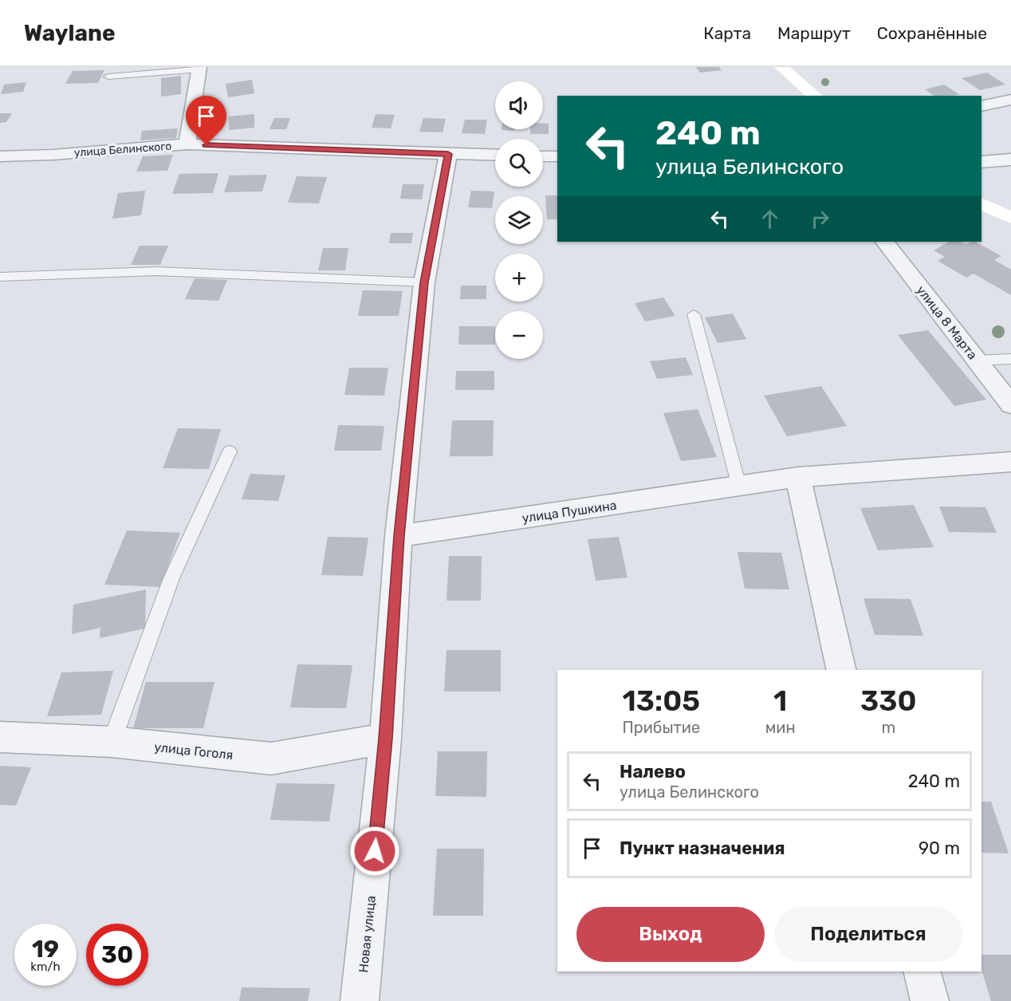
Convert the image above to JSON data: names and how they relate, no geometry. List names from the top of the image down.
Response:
{
  "streets": {
    "street": [
      "улица Белинского",
      "улица 8 Марта",
      "улица Пушкина",
      "улица Гоголя",
      "Новая улица"
    ]
  },
  "crossings": [
    ["улица Белинского", "Новая улица"],
    ["улица Пушкина", "Новая улица"],
    ["улица Гоголя", "Новая улица"]
  ],
  "page": {
    "header": "Waylane",
    "nav": ["Карта", "Маршрут", "Сохранённые"],
    "map_buttons": ["+", "−"],
    "turn": ["240 m", "улица Белинского"],
    "eta": [
      "13:05",
      "Прибытие",
      "1",
      "мин",
      "330",
      "m"
    ],
    "list": [
      {
        "name": "Налево",
        "note": "улица Белинского",
        "value": "240 m"
      },
      {
        "name": "Пункт назначения",
        "value": "90 m"
      }
    ],
    "buttons": ["Выход", "Поделиться"],
    "speed": "19 km/h",
    "limit": "30"
  }
}
